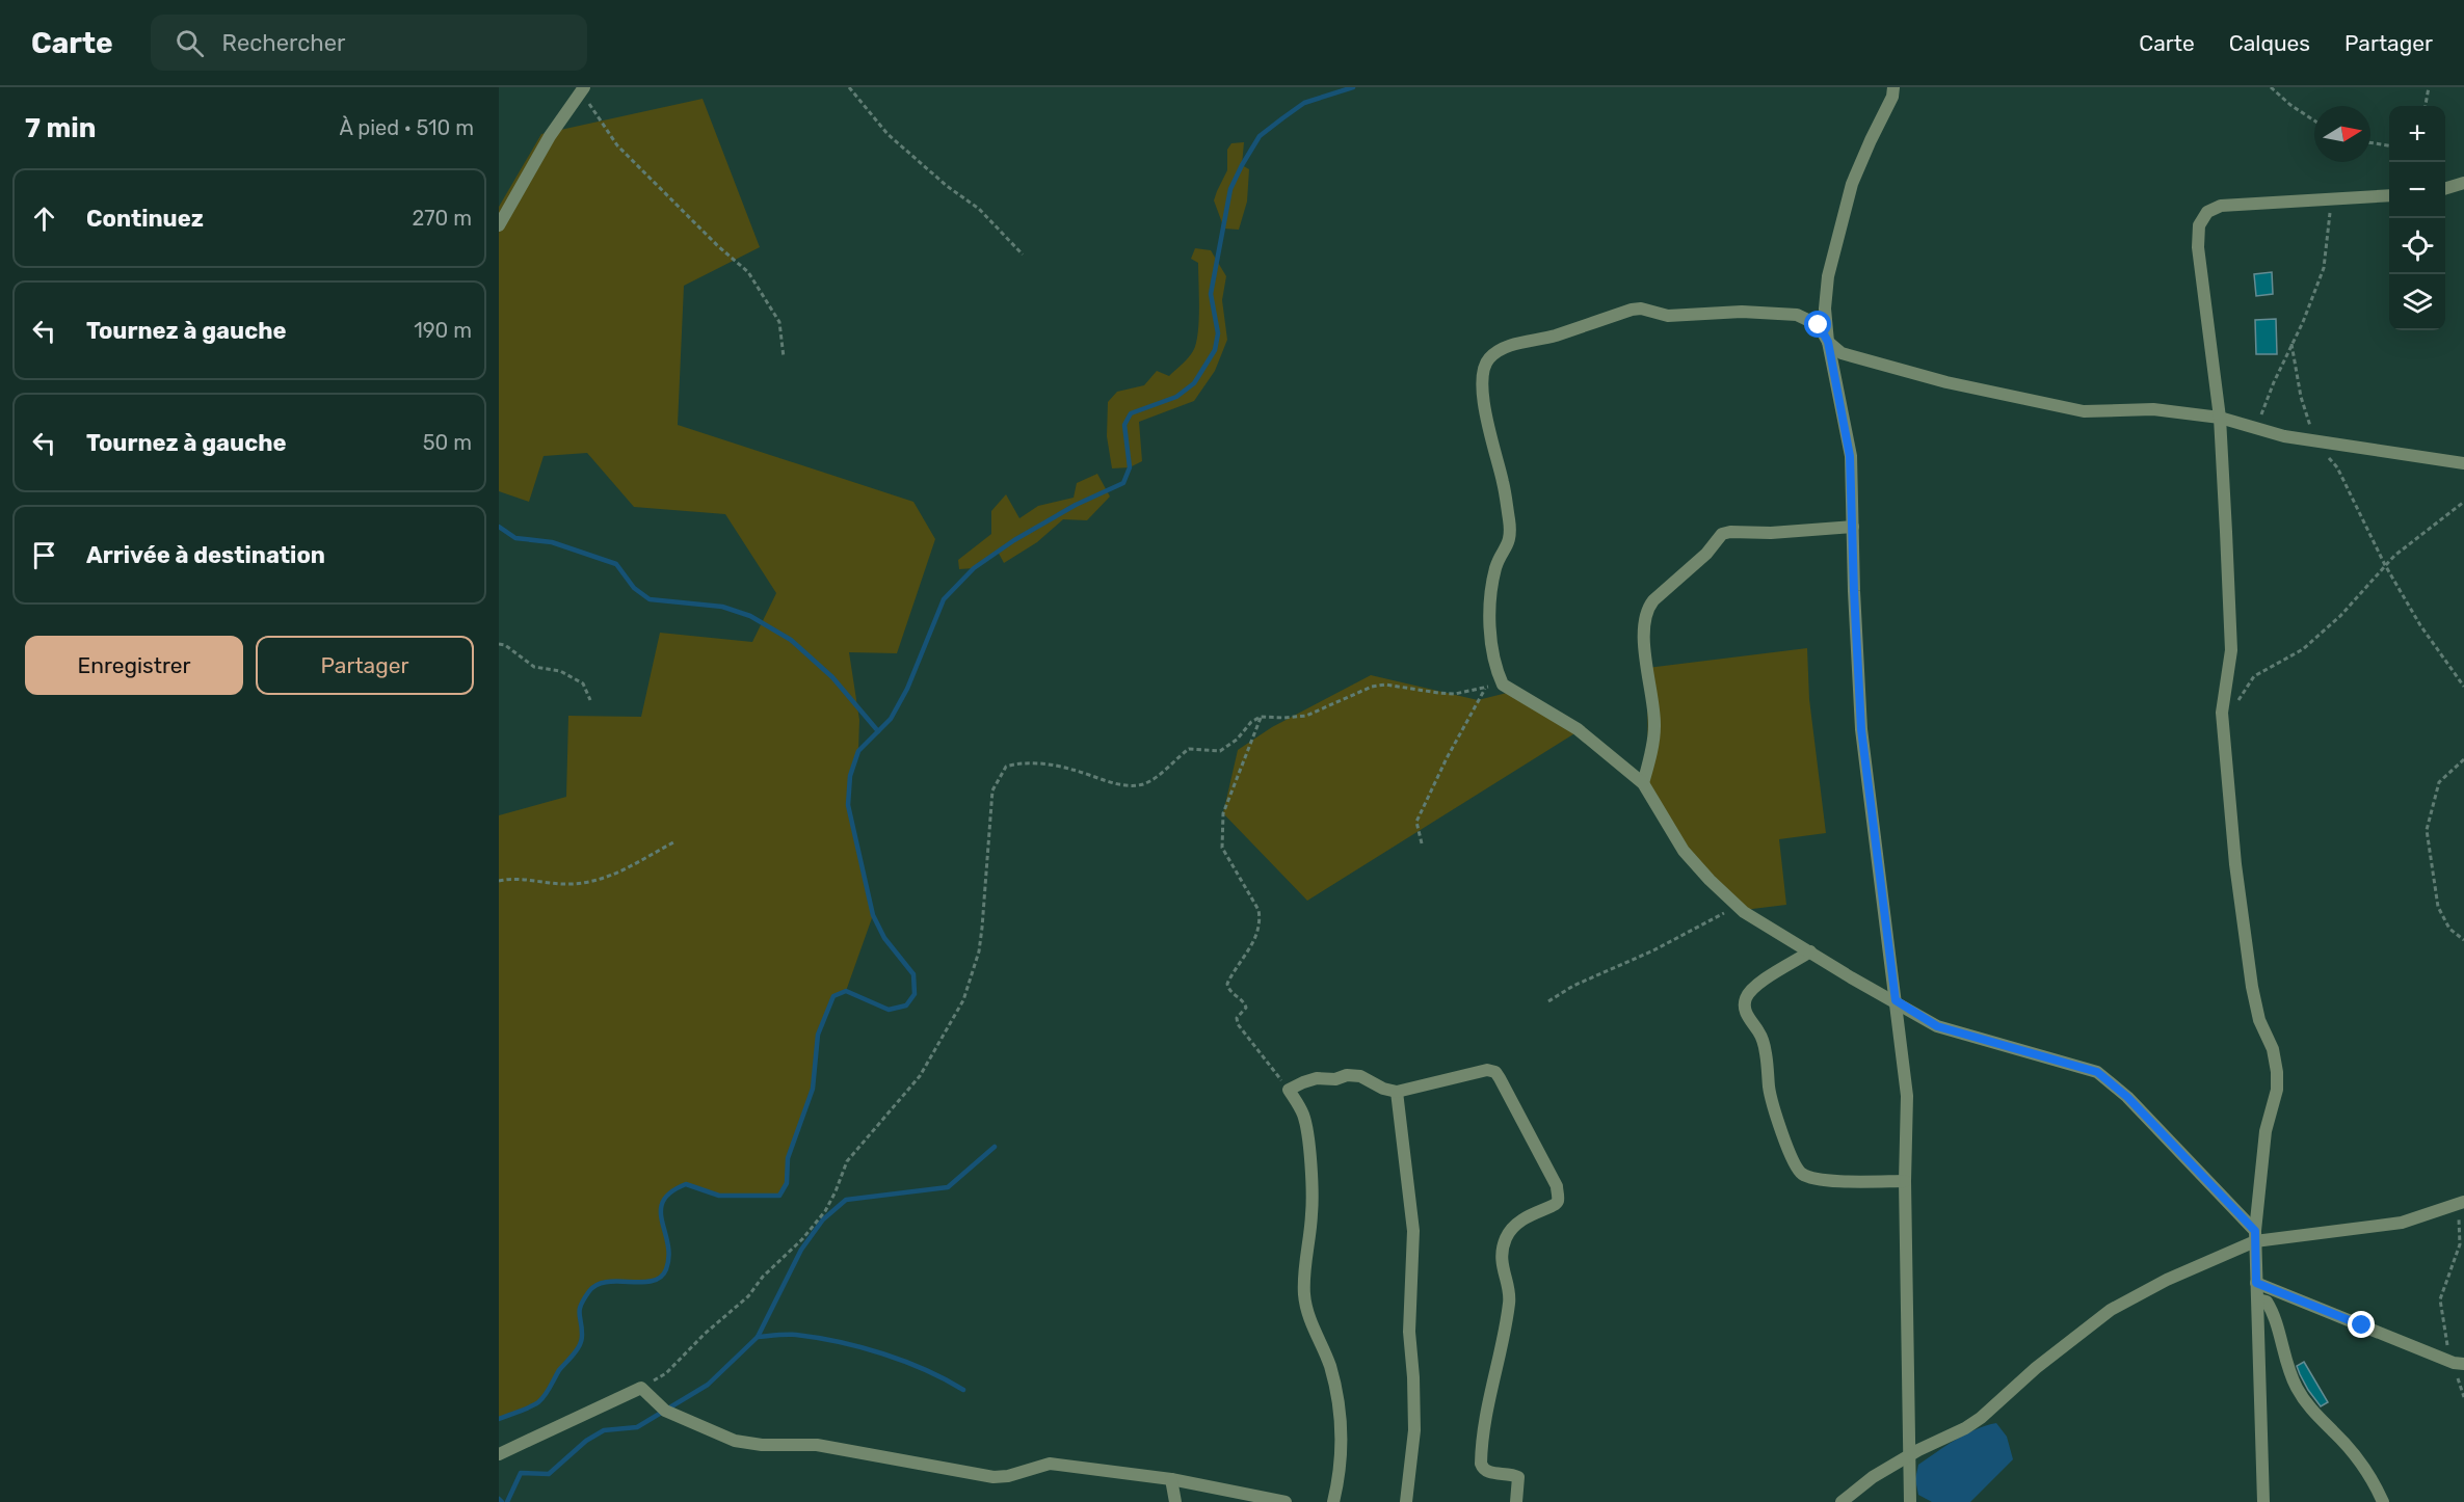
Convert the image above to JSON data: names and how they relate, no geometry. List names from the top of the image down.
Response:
{
  "north": "right",
  "page": {
    "header": "Carte",
    "search": "Rechercher",
    "nav": ["Carte", "Calques", "Partager"],
    "heading": ["7 min", "À pied · 510 m"],
    "map_buttons": ["+", "−"],
    "list": [
      ["Continuez", "270 m"],
      ["Tournez à gauche", "190 m"],
      ["Tournez à gauche", "50 m"],
      "Arrivée à destination"
    ],
    "buttons": ["Enregistrer", "Partager"]
  }
}
